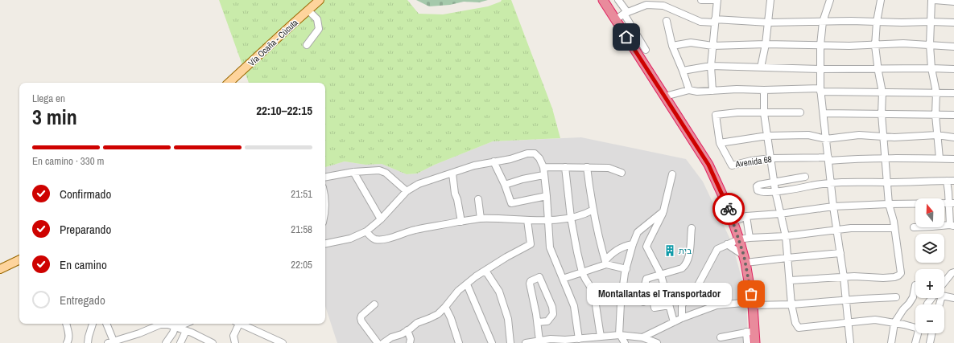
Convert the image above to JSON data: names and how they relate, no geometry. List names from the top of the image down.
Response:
{
  "streets": {
    "main road": ["Vía Ocaña - Cúcuta"],
    "street": ["Avenida 68"]
  },
  "places": {
    "building": ["בית"],
    "other": ["Montallantas el Transportador"]
  },
  "north": "top",
  "page": {
    "heading": ["3 min", "Llega en", "22:10–22:15"],
    "bar": "En camino · 330 m",
    "list": [
      ["Confirmado", "21:51"],
      ["Preparando", "21:58"],
      ["En camino", "22:05"],
      "Entregado"
    ],
    "map_buttons": ["+", "−"],
    "bubble": "Montallantas el Transportador"
  }
}
